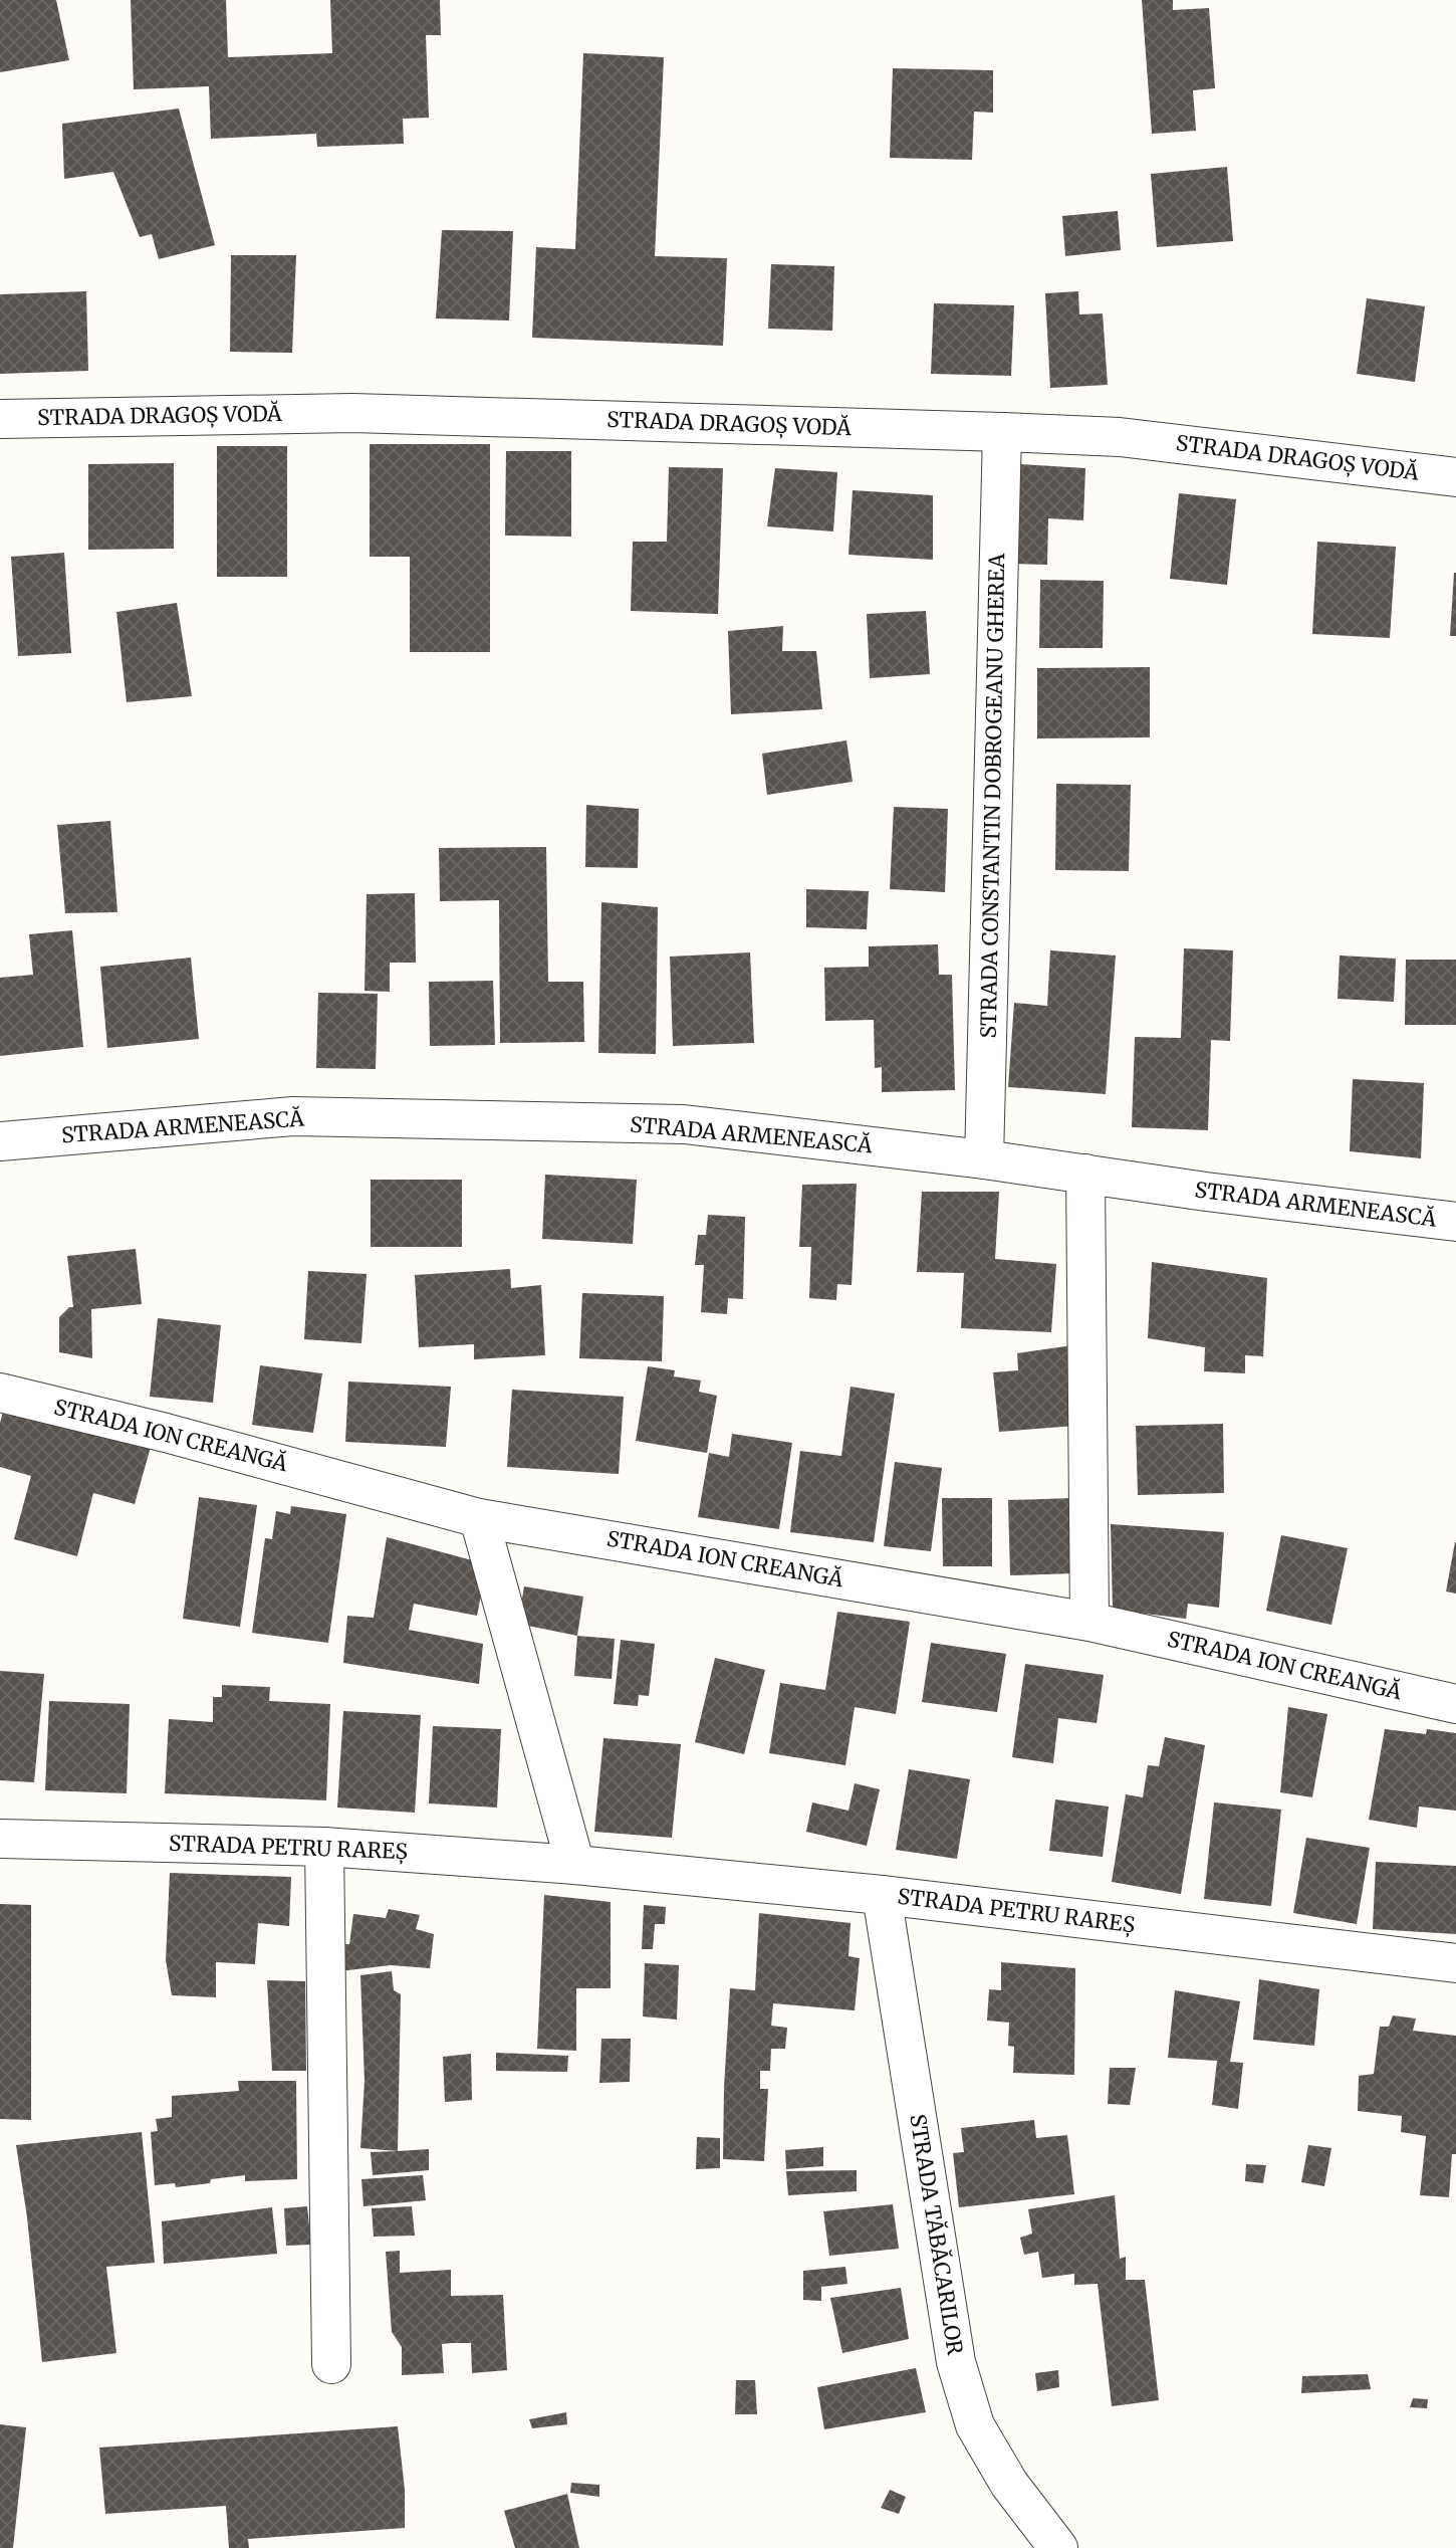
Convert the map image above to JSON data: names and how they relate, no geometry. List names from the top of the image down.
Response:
{
  "streets": {
    "street": [
      "STRADA DRAGOȘ VODĂ",
      "STRADA CONSTANTIN DOBROGEANU GHEREA",
      "STRADA ARMENEASCĂ",
      "STRADA ION CREANGĂ",
      "STRADA PETRU RAREȘ",
      "STRADA TĂBĂCARILOR"
    ]
  },
  "crossings": [
    ["STRADA DRAGOȘ VODĂ", "STRADA CONSTANTIN DOBROGEANU GHEREA"],
    ["STRADA CONSTANTIN DOBROGEANU GHEREA", "STRADA ARMENEASCĂ"],
    ["STRADA PETRU RAREȘ", "STRADA TĂBĂCARILOR"]
  ]
}
